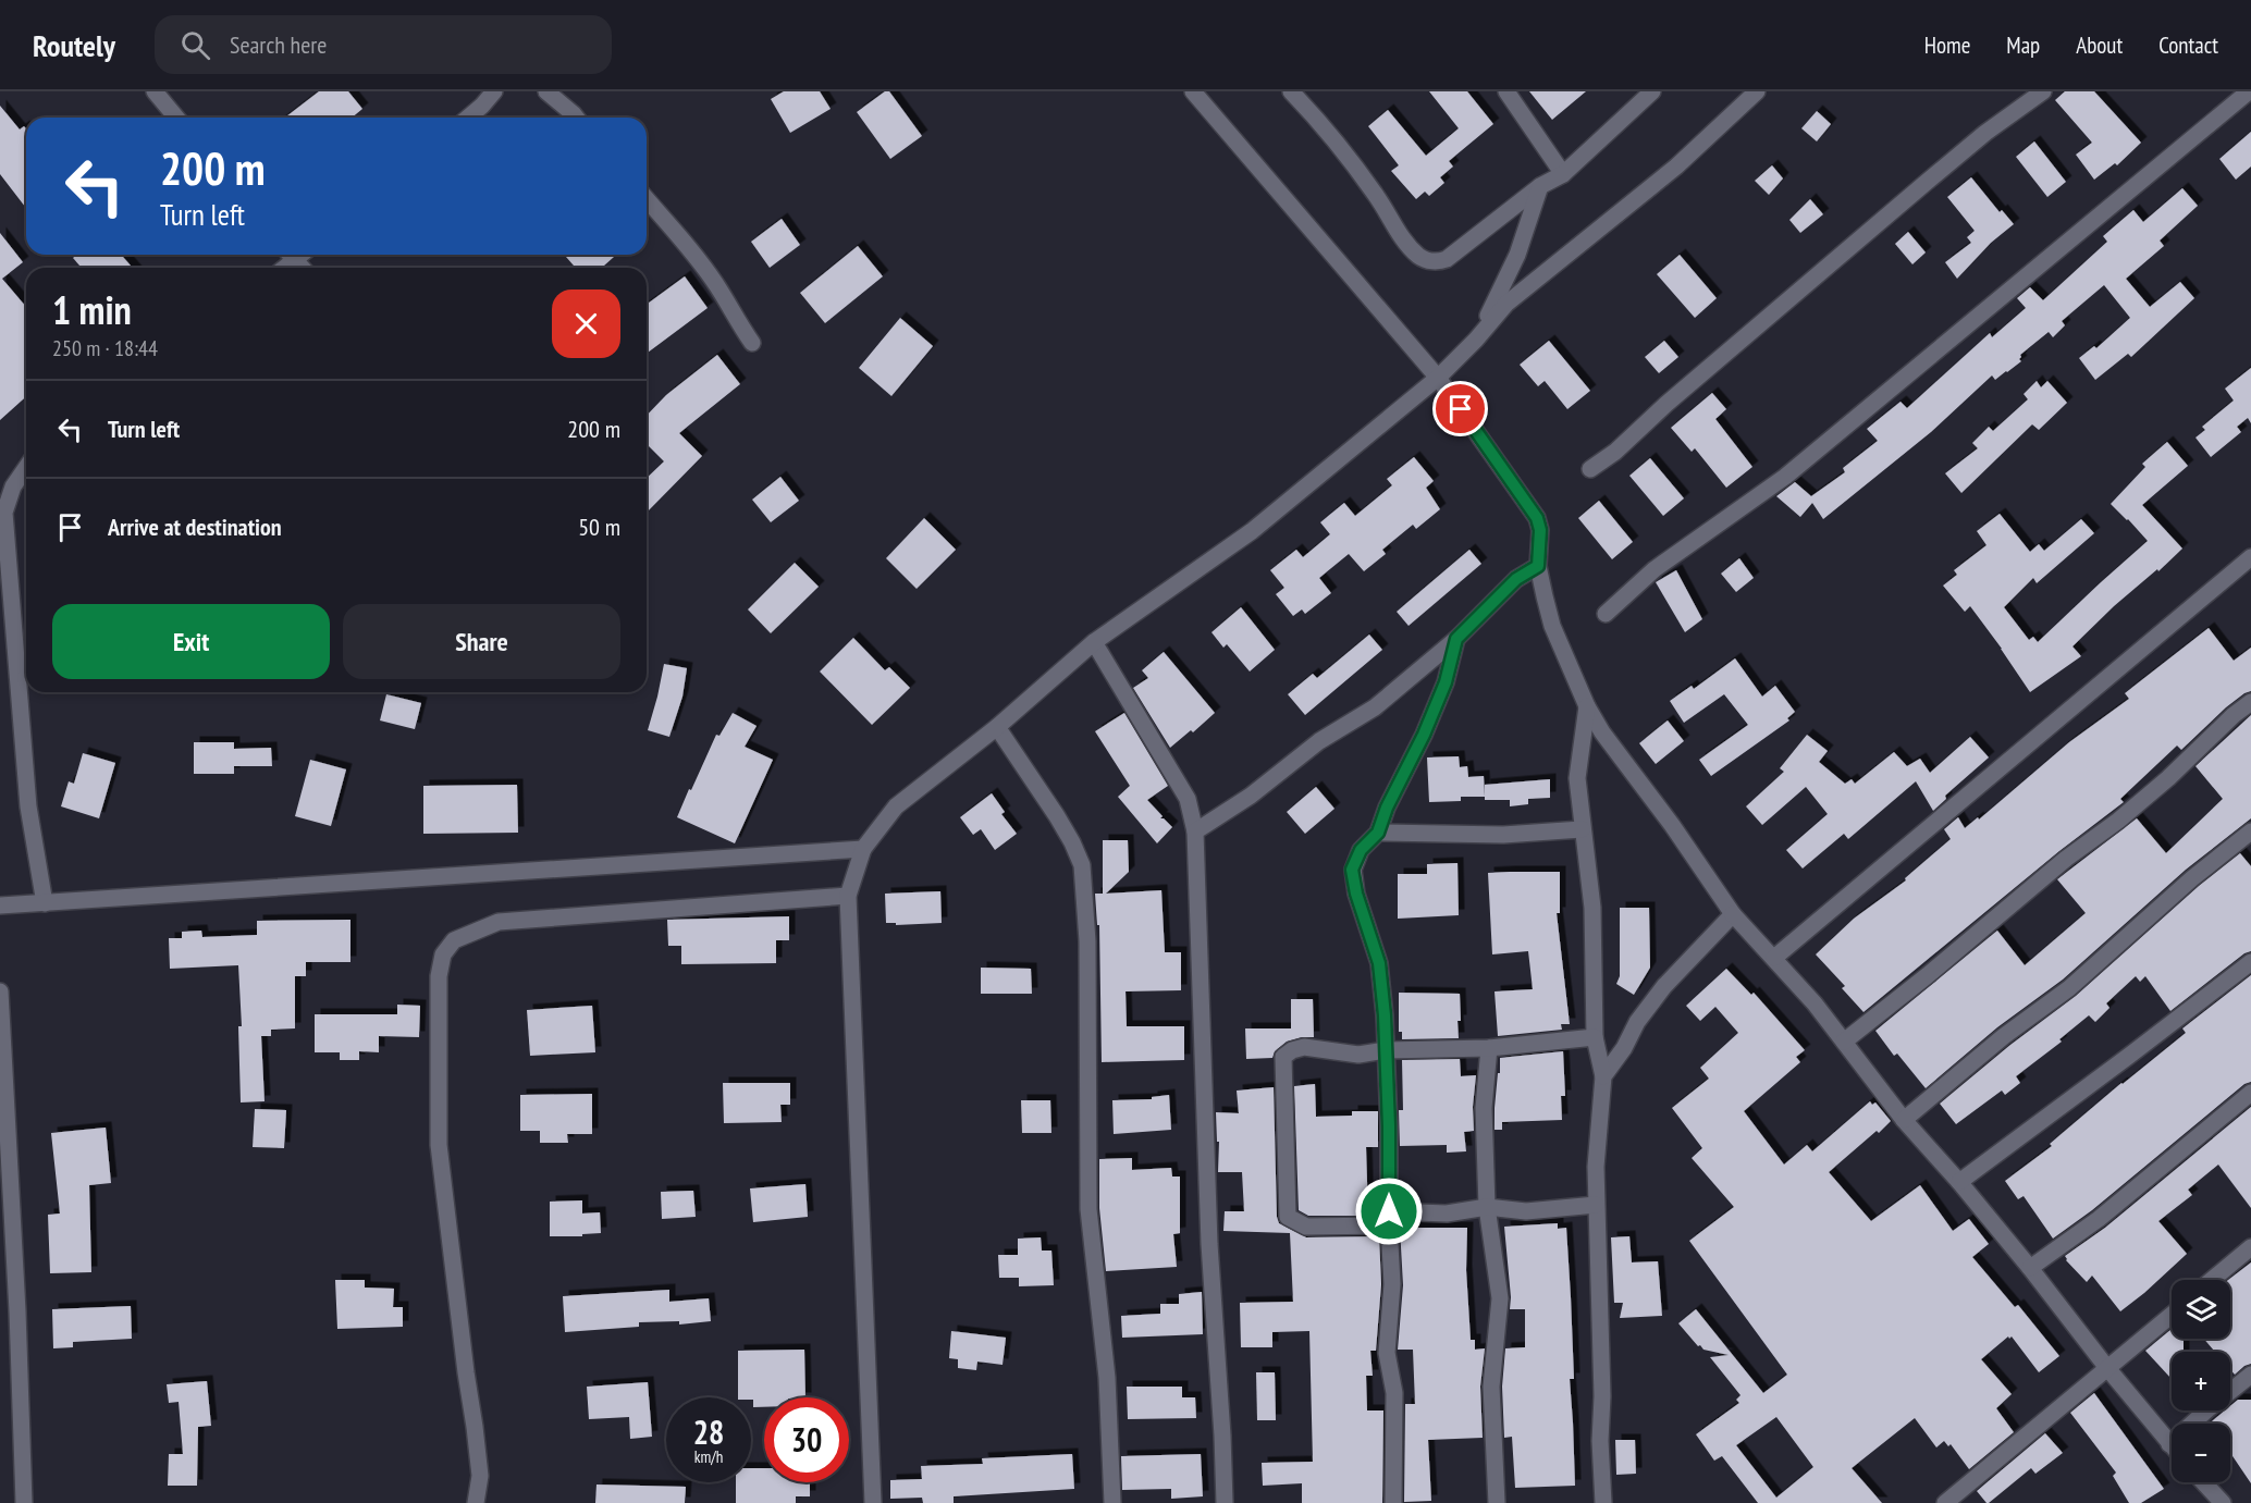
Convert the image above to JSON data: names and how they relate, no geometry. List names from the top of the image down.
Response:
{
  "page": {
    "header": "Routely",
    "search": "Search here",
    "nav": [
      "Home",
      "Map",
      "About",
      "Contact"
    ],
    "turn": ["200 m", "Turn left"],
    "heading": ["1 min", "250 m · 18:44"],
    "list": [
      {
        "name": "Turn left",
        "value": "200 m"
      },
      {
        "name": "Arrive at destination",
        "value": "50 m"
      }
    ],
    "buttons": ["Exit", "Share"],
    "map_buttons": ["+", "−"],
    "speed": "28 km/h",
    "limit": "30"
  }
}
